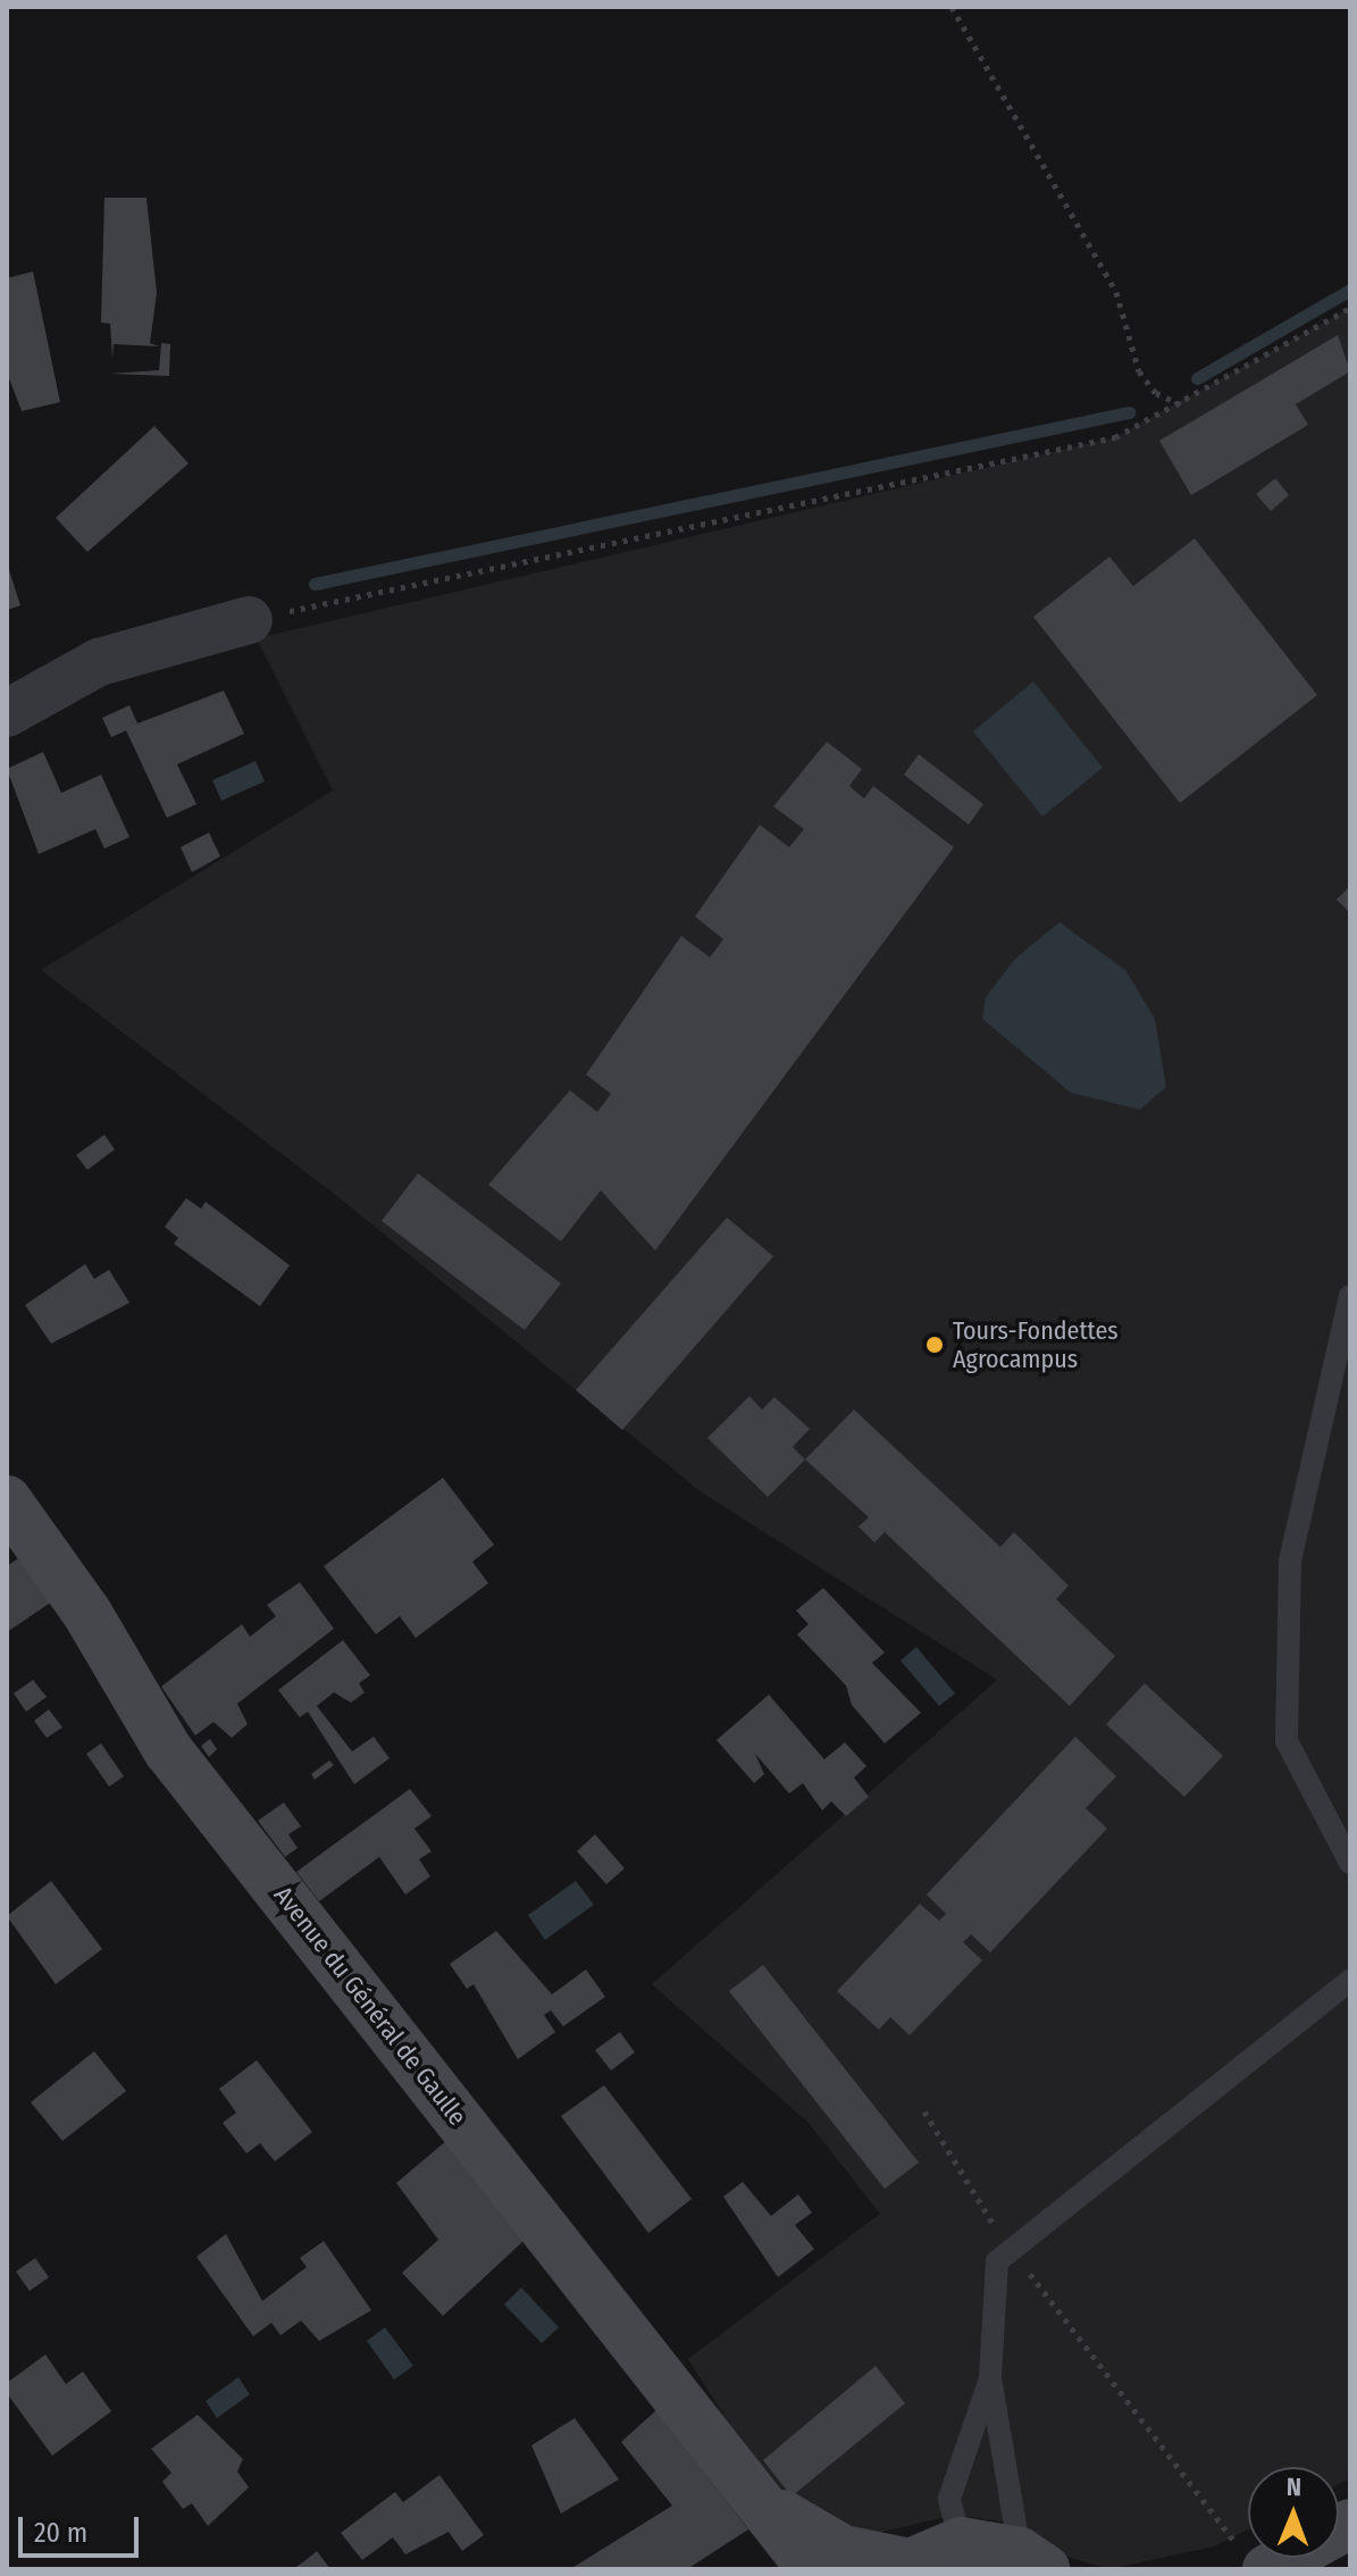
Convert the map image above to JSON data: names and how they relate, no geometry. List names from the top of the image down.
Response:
{
  "streets": {
    "street": ["Avenue du Général de Gaulle"]
  },
  "places": ["Tours-Fondettes Agrocampus"],
  "scale_bar": "20 m",
  "north": "top"
}
